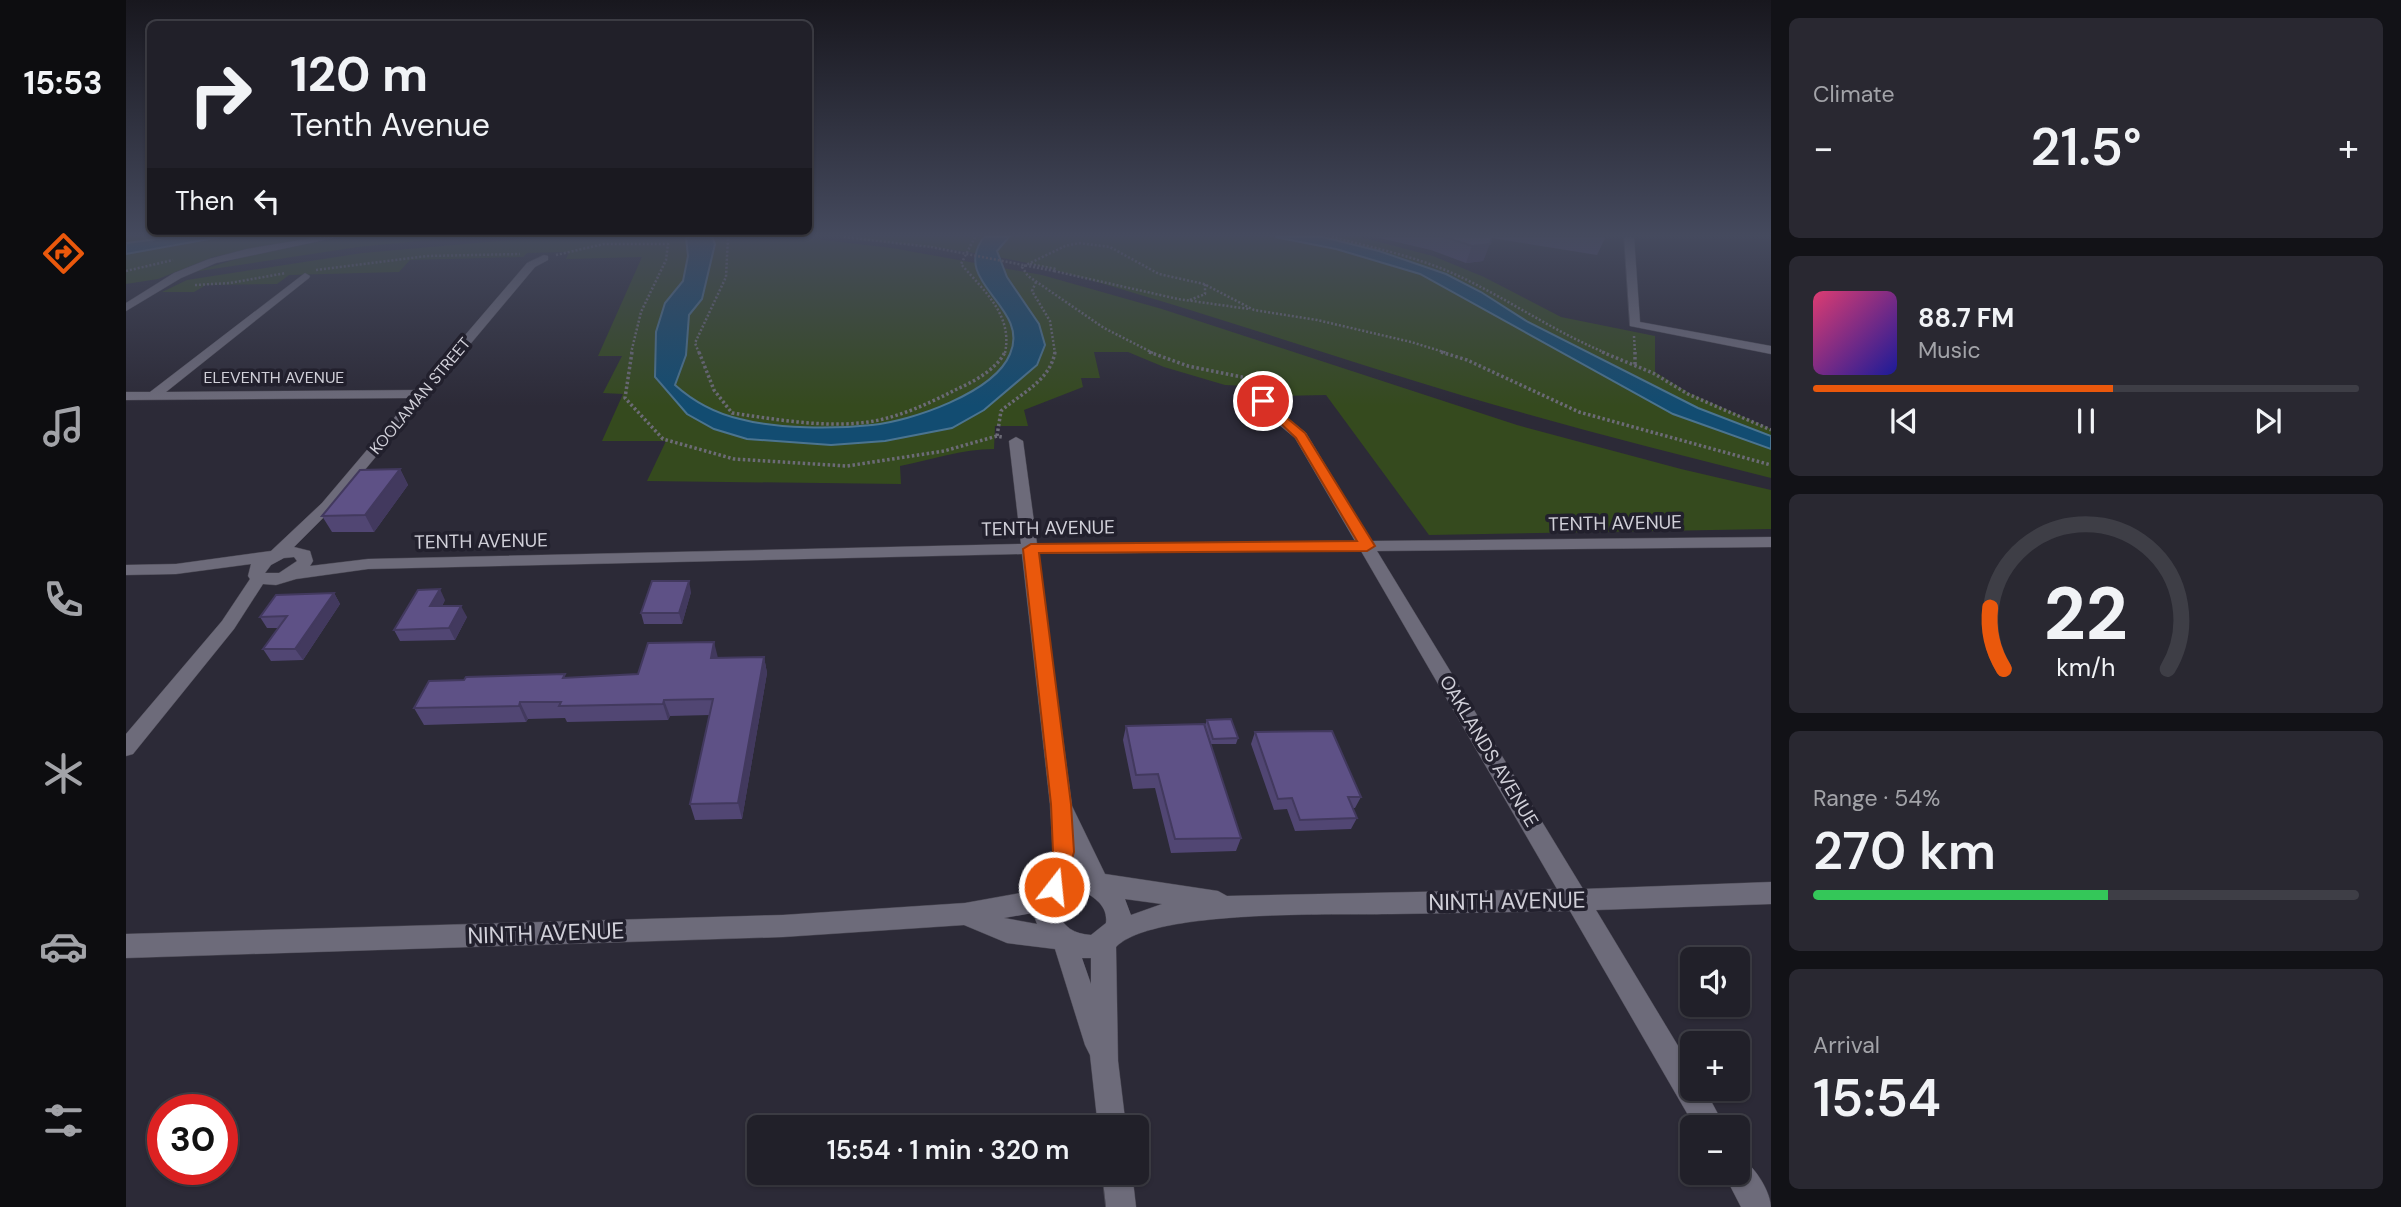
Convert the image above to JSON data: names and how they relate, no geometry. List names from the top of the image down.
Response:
{
  "streets": {
    "street": [
      "ELEVENTH AVENUE",
      "KOOLAMAN STREET",
      "TENTH AVENUE",
      "OAKLANDS AVENUE",
      "NINTH AVENUE"
    ]
  },
  "crossings": [
    ["ELEVENTH AVENUE", "KOOLAMAN STREET"],
    ["KOOLAMAN STREET", "TENTH AVENUE"],
    ["TENTH AVENUE", "OAKLANDS AVENUE"],
    ["OAKLANDS AVENUE", "NINTH AVENUE"]
  ],
  "page": {
    "tabs": "15:53",
    "tile": [
      "Climate",
      ["Range · 54%", "270 km"],
      ["Arrival", "15:54"]
    ],
    "turn": ["120 m", "Tenth Avenue"],
    "heat": ["−", "21.5°", "+"],
    "then": "Then",
    "song": ["88.7 FM", "Music"],
    "map_buttons": ["+", "−"],
    "limit": "30",
    "trip": "15:54 · 1 min · 320 m",
    "gauge": ["22", "km/h"]
  }
}
